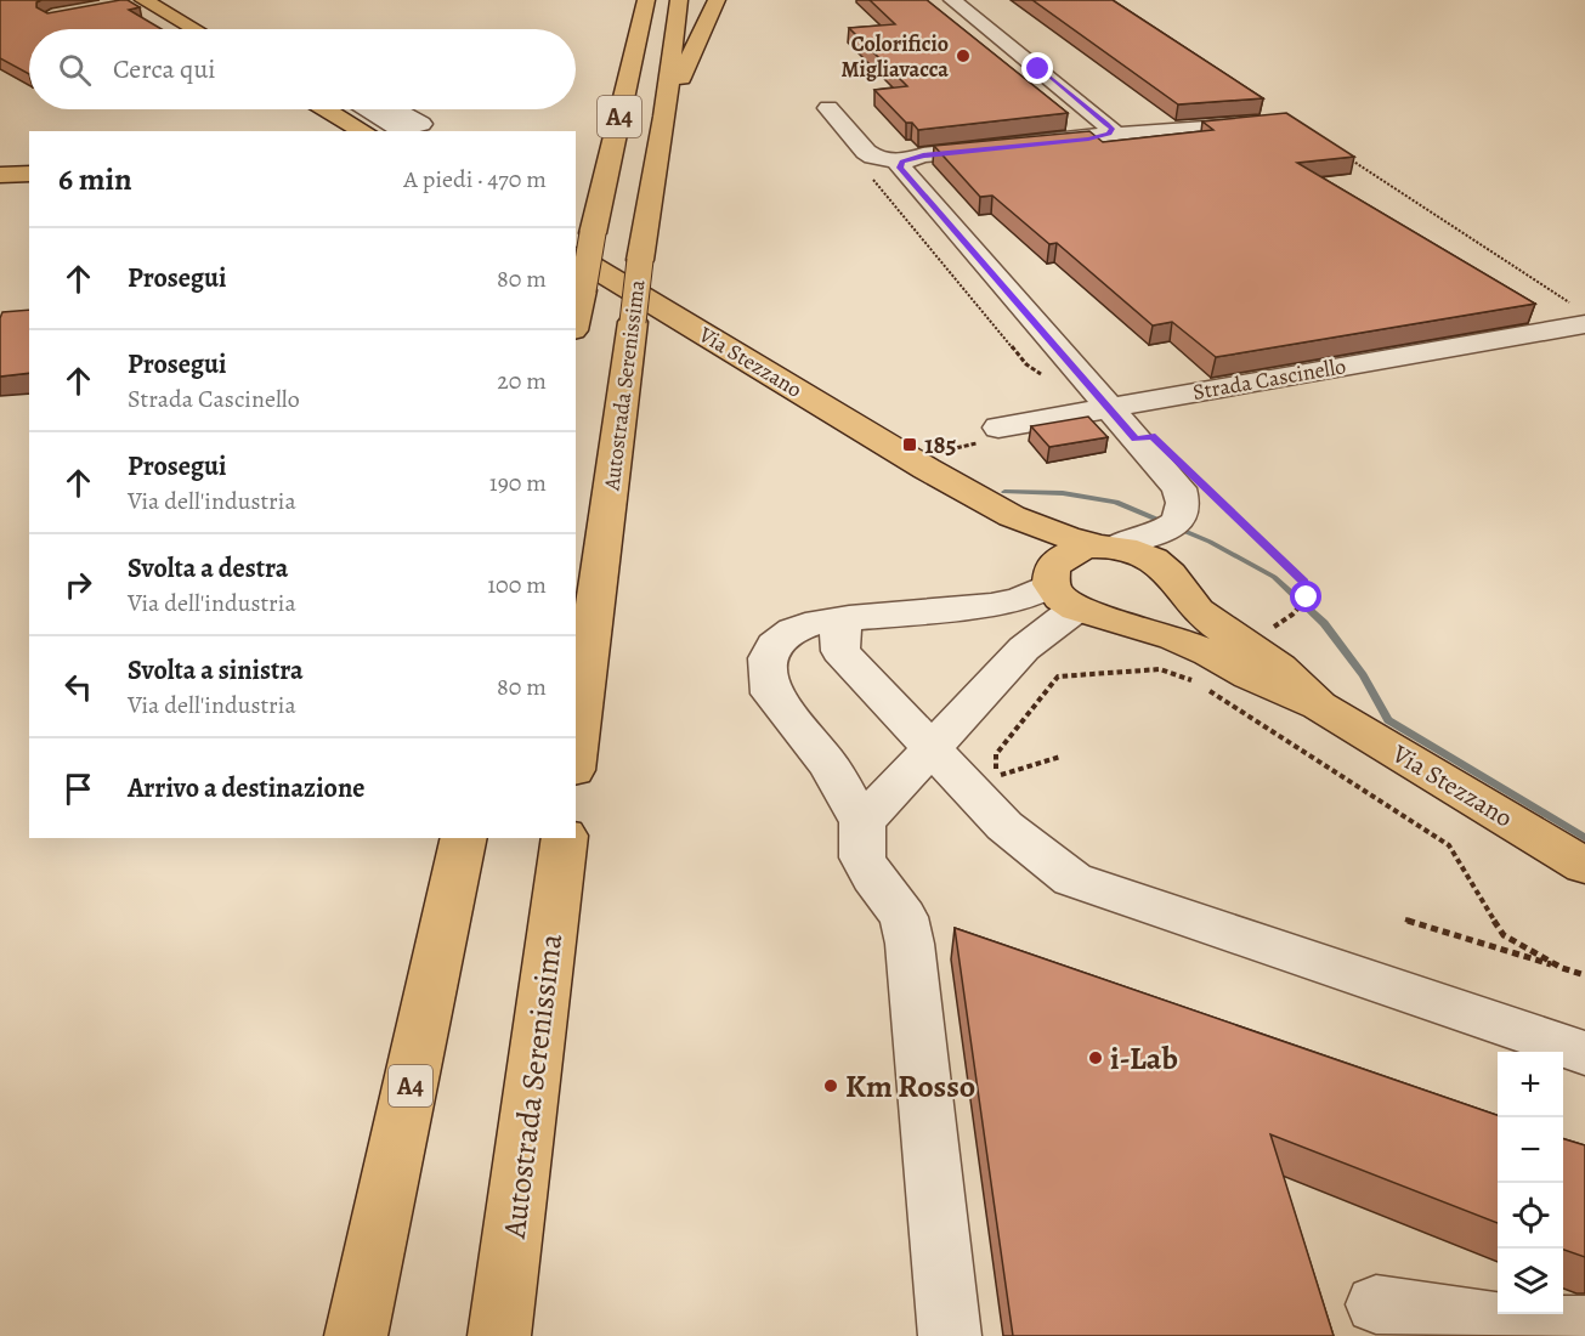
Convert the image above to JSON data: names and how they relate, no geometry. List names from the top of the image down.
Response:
{
  "streets": {
    "main road": ["A4", "Via Stezzano", "Autostrada Serenissima"],
    "street": ["Strada Cascinello"]
  },
  "crossings": [
    ["A4", "Via Stezzano"]
  ],
  "places": {
    "other": ["Colorificio Migliavacca", "i-Lab", "Km Rosso"],
    "transit": ["185"]
  },
  "page": {
    "search": "Cerca qui",
    "heading": ["6 min", "A piedi · 470 m"],
    "list": [
      ["Prosegui", "80 m"],
      ["Prosegui", "Strada Cascinello", "20 m"],
      ["Prosegui", "Via dell'industria", "190 m"],
      ["Svolta a destra", "Via dell'industria", "100 m"],
      ["Svolta a sinistra", "Via dell'industria", "80 m"],
      "Arrivo a destinazione"
    ],
    "map_buttons": ["+", "−"]
  }
}
